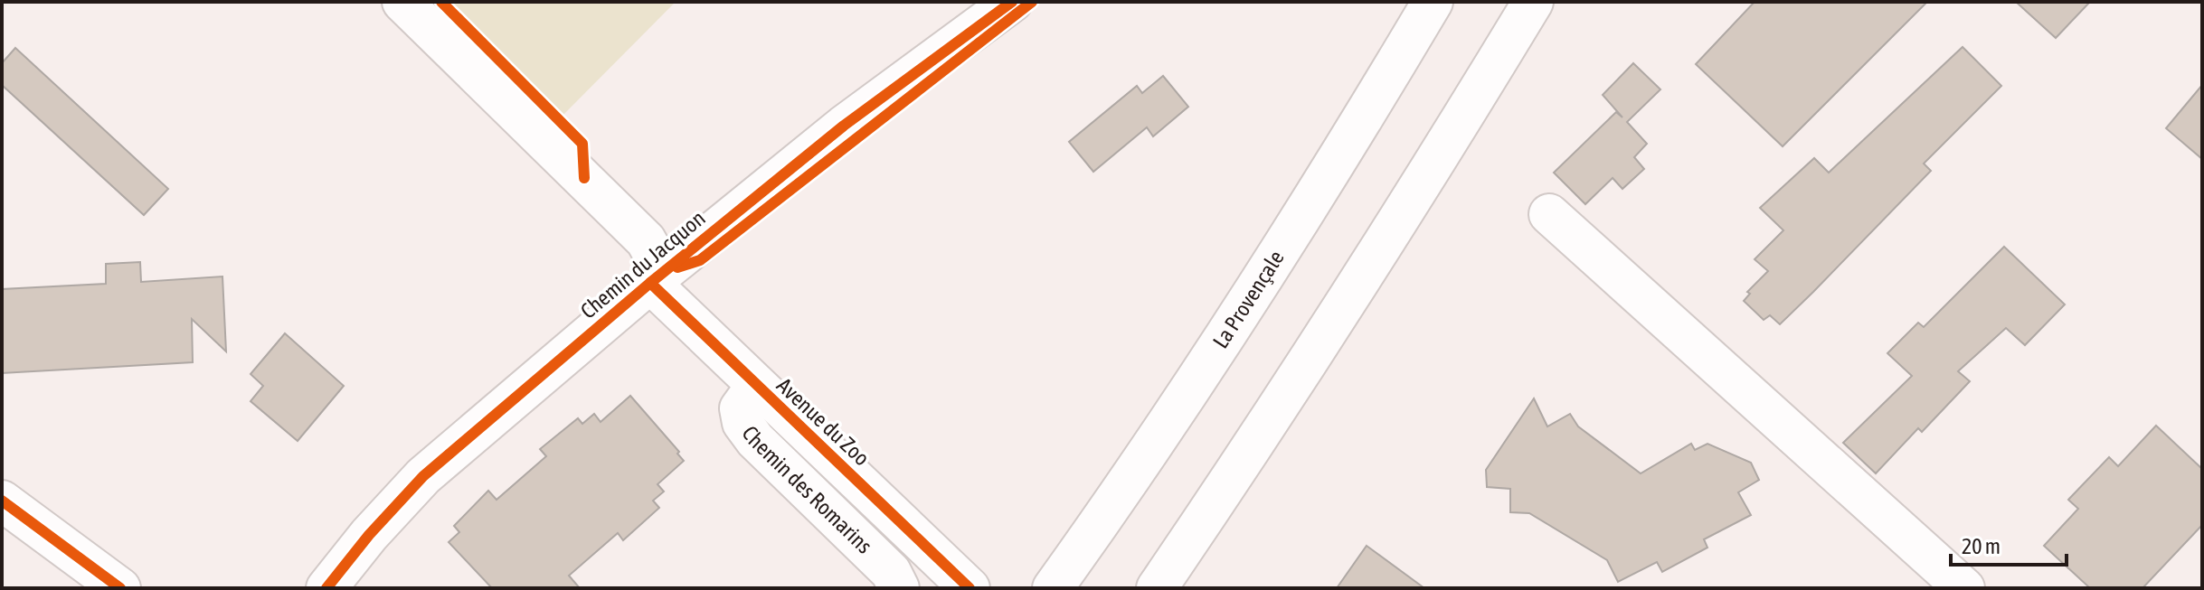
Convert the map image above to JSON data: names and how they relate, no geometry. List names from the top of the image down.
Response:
{
  "streets": {
    "main road": [
      "Chemin du Jacquon",
      "La Provençale",
      "Avenue du Zoo",
      "Chemin des Romarins"
    ]
  },
  "crossings": [
    ["Chemin du Jacquon", "Avenue du Zoo"],
    ["Avenue du Zoo", "Chemin des Romarins"]
  ],
  "scale_bar": "20 m"
}
